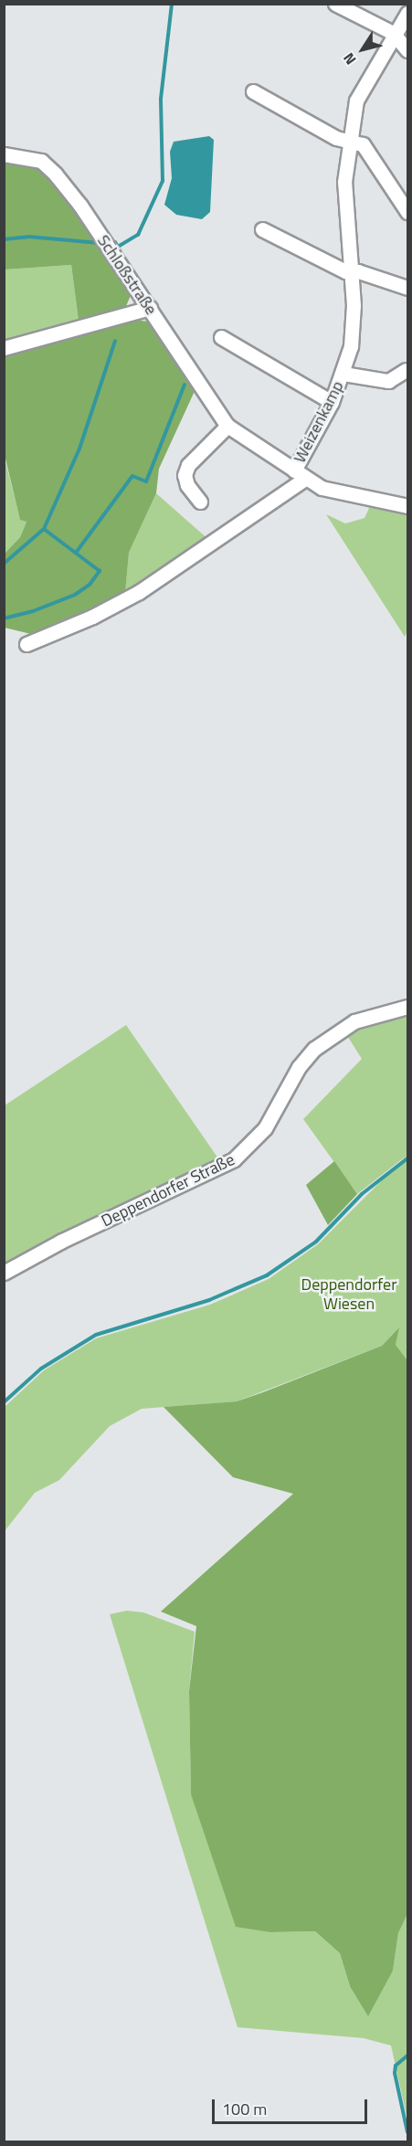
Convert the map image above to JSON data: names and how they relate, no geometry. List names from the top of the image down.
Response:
{
  "streets": {
    "street": ["Schloßstraße", "Weizenkamp", "Deppendorfer Straße"]
  },
  "crossings": [
    ["Schloßstraße", "Weizenkamp"]
  ],
  "parks": ["Deppendorfer Wiesen"],
  "scale_bar": "100 m",
  "north": "bottom left"
}
